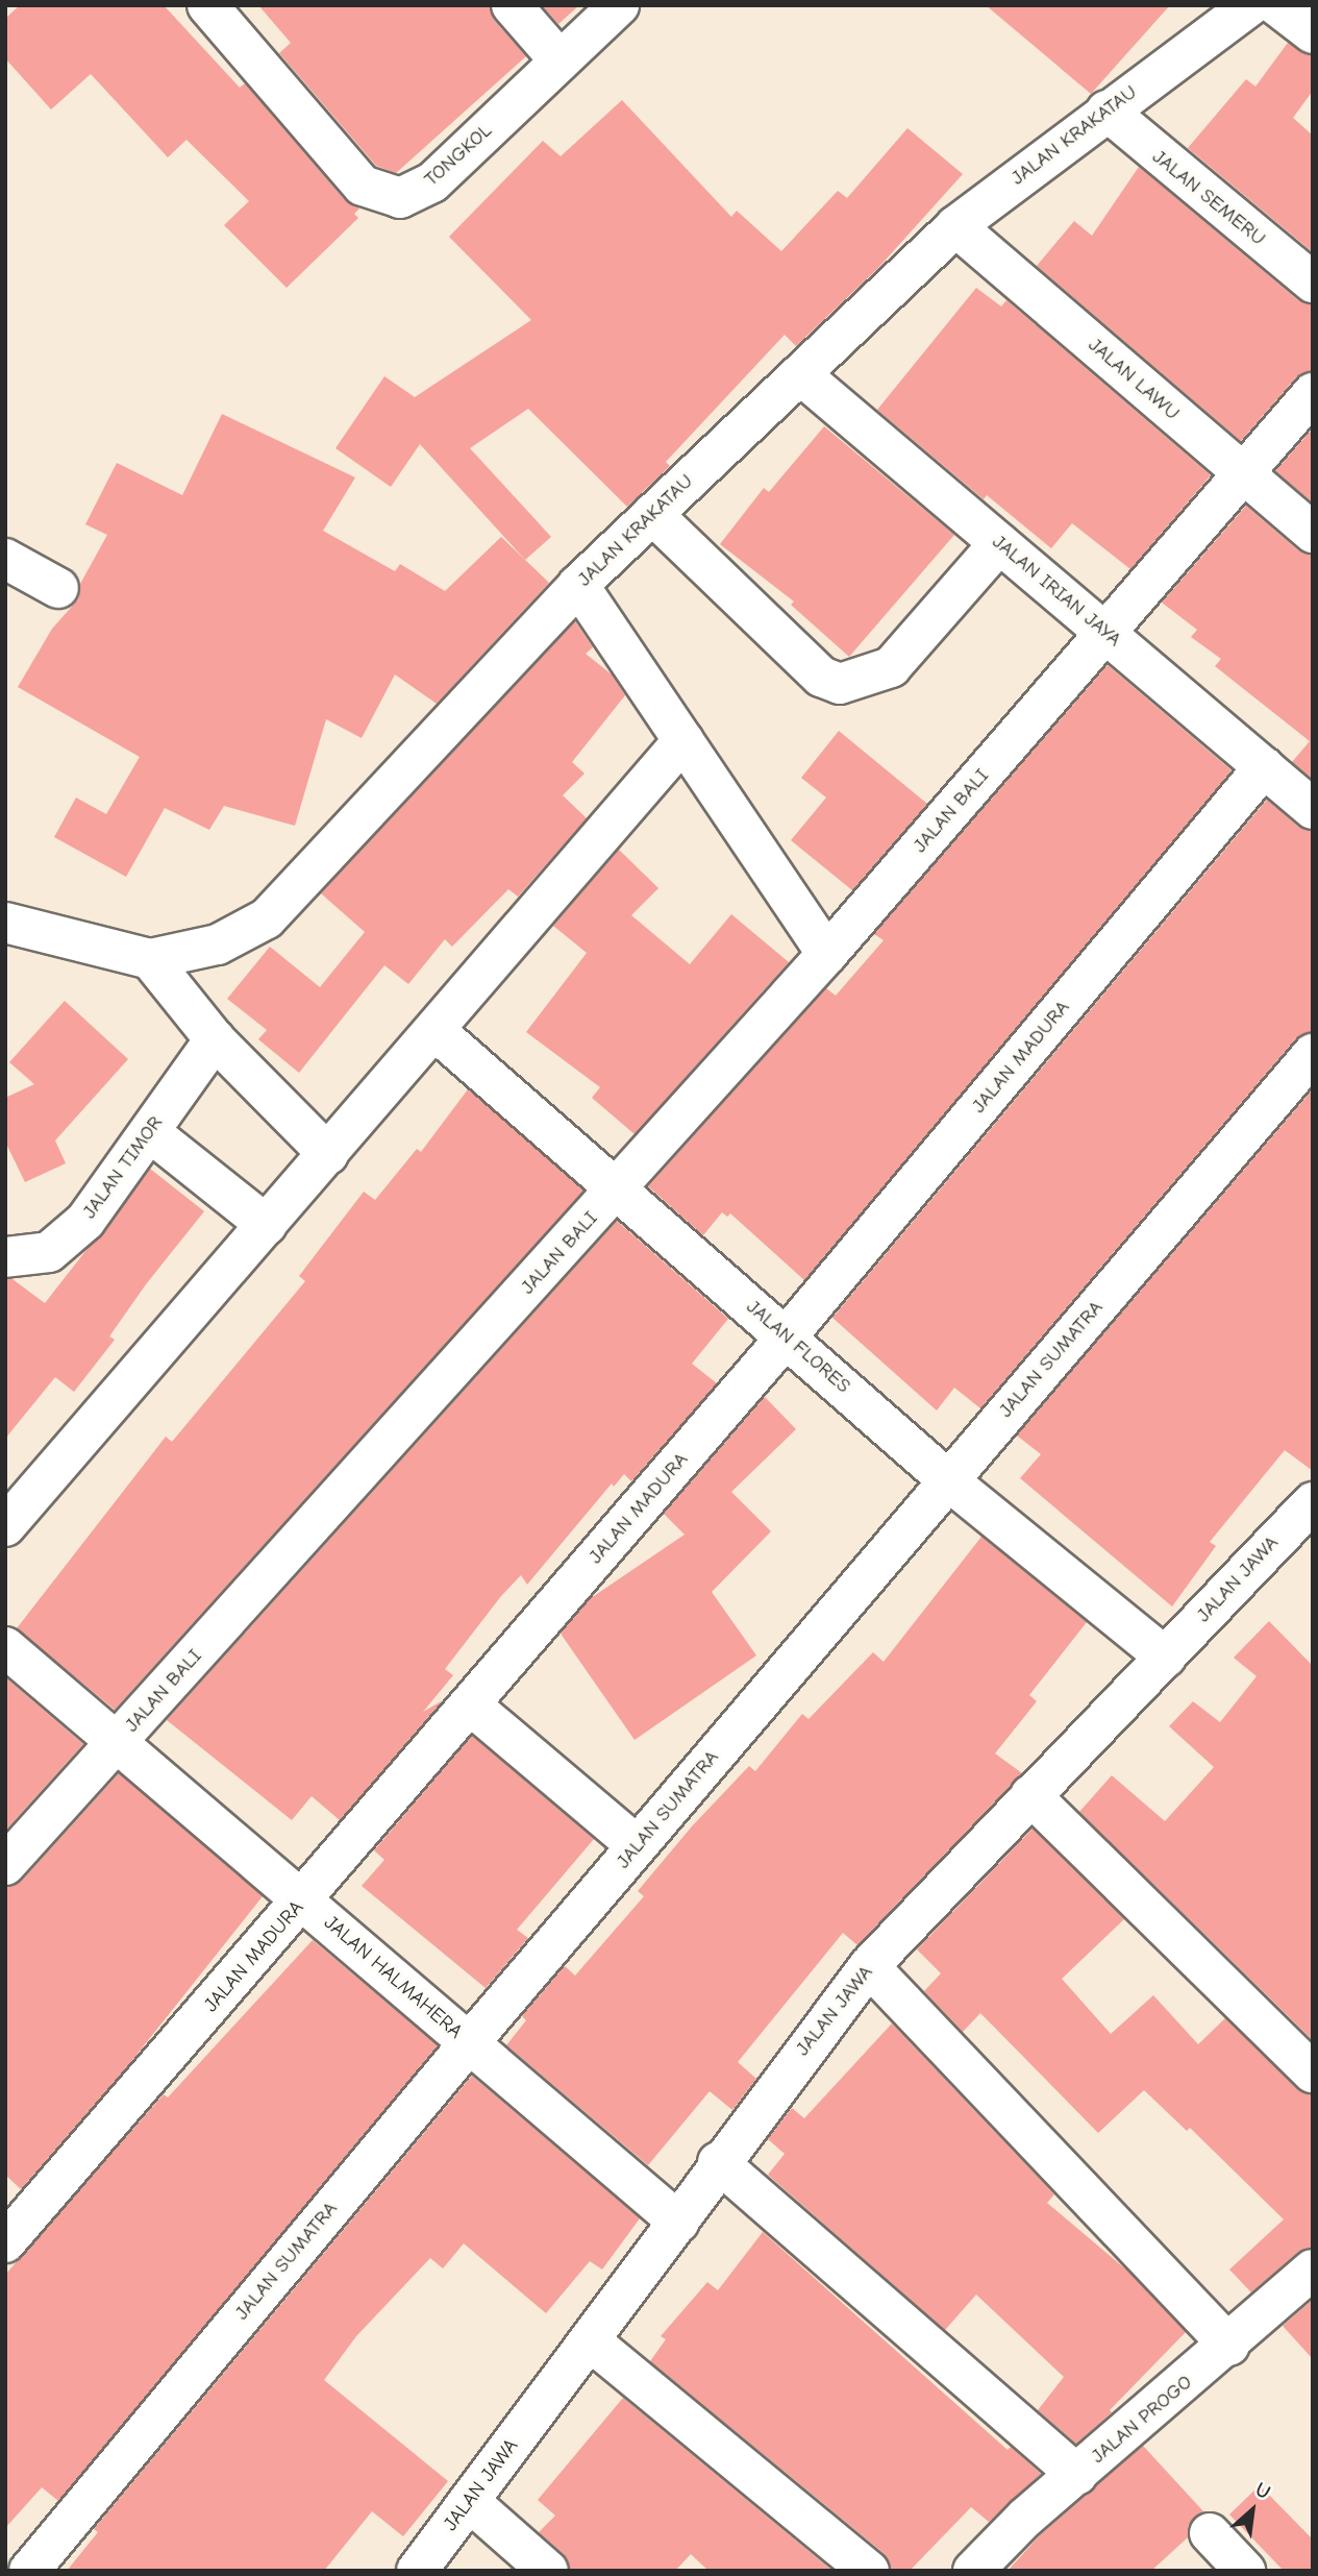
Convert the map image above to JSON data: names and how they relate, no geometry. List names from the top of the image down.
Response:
{
  "streets": {
    "street": [
      "JALAN KRAKATAU",
      "TONGKOL",
      "JALAN SEMERU",
      "JALAN LAWU",
      "JALAN IRIAN JAYA",
      "JALAN BALI",
      "JALAN MADURA",
      "JALAN TIMOR",
      "JALAN FLORES",
      "JALAN SUMATRA",
      "JALAN JAWA",
      "JALAN HALMAHERA",
      "JALAN PROGO"
    ]
  },
  "crossings": [
    ["JALAN KRAKATAU", "JALAN SEMERU"],
    ["JALAN KRAKATAU", "JALAN LAWU"],
    ["JALAN KRAKATAU", "JALAN IRIAN JAYA"],
    ["JALAN LAWU", "JALAN BALI"],
    ["JALAN IRIAN JAYA", "JALAN BALI"],
    ["JALAN IRIAN JAYA", "JALAN MADURA"],
    ["JALAN BALI", "JALAN FLORES"],
    ["JALAN BALI", "JALAN HALMAHERA"],
    ["JALAN MADURA", "JALAN FLORES"],
    ["JALAN MADURA", "JALAN HALMAHERA"],
    ["JALAN FLORES", "JALAN SUMATRA"],
    ["JALAN FLORES", "JALAN JAWA"],
    ["JALAN SUMATRA", "JALAN HALMAHERA"],
    ["JALAN JAWA", "JALAN HALMAHERA"]
  ],
  "north": "top right"
}
